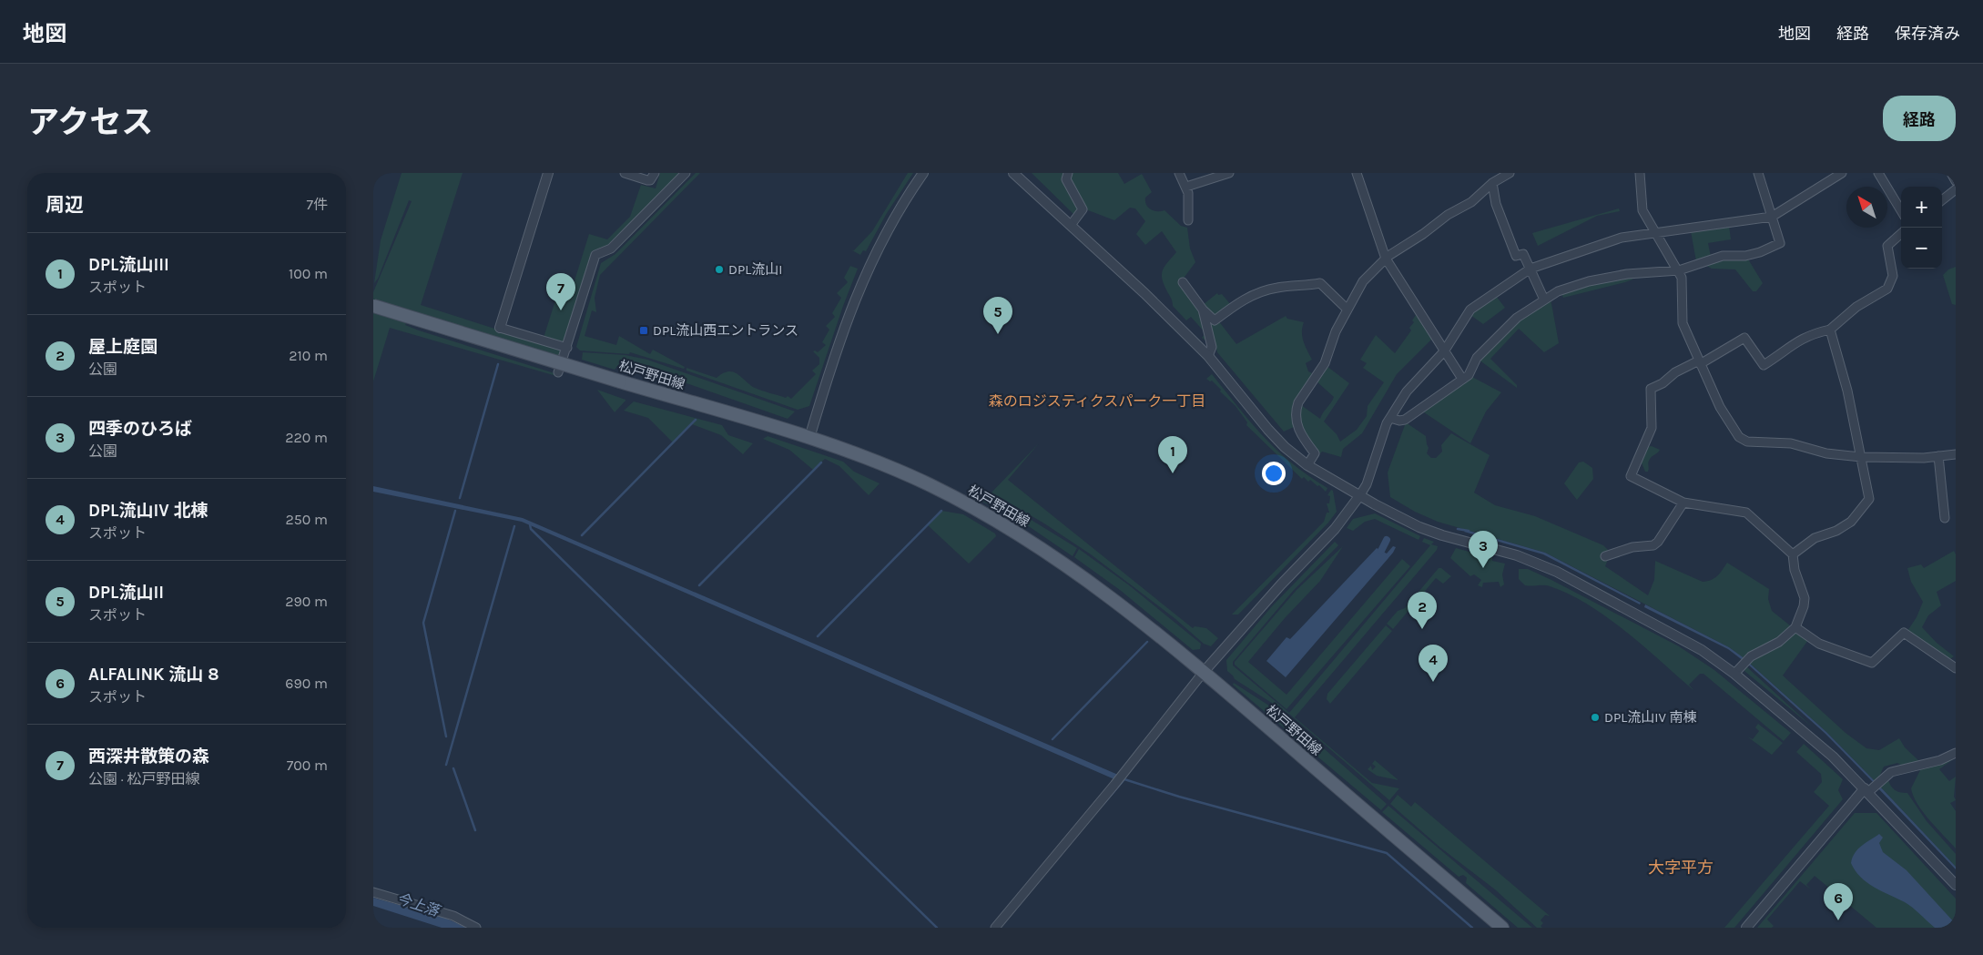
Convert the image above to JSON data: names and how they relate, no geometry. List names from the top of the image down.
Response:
{
  "streets": {
    "main road": ["松戸野田線"]
  },
  "districts": ["森のロジスティクスパーク一丁目", "大字平方"],
  "water": ["今上落"],
  "places": {
    "other": ["DPL流山I", "DPL流山IV 南棟"],
    "transit": ["DPL流山西エントランス"]
  },
  "north": "top left",
  "page": {
    "header": "地図",
    "nav": ["地図", "経路", "保存済み"],
    "title": "アクセス",
    "buttons": "経路",
    "heading": ["周辺", "7件"],
    "map_buttons": ["+", "−"],
    "list": [
      {
        "mark": "1",
        "name": "DPL流山III",
        "note": "スポット",
        "value": "100 m"
      },
      {
        "mark": "2",
        "name": "屋上庭園",
        "note": "公園",
        "value": "210 m"
      },
      {
        "mark": "3",
        "name": "四季のひろば",
        "note": "公園",
        "value": "220 m"
      },
      {
        "mark": "4",
        "name": "DPL流山IV 北棟",
        "note": "スポット",
        "value": "250 m"
      },
      {
        "mark": "5",
        "name": "DPL流山II",
        "note": "スポット",
        "value": "290 m"
      },
      {
        "mark": "6",
        "name": "ALFALINK 流山 8",
        "note": "スポット",
        "value": "690 m"
      },
      {
        "mark": "7",
        "name": "西深井散策の森",
        "note": "公園 · 松戸野田線",
        "value": "700 m"
      }
    ],
    "pins": [
      "7",
      "5",
      "1",
      "3",
      "2",
      "4",
      "6"
    ]
  }
}
